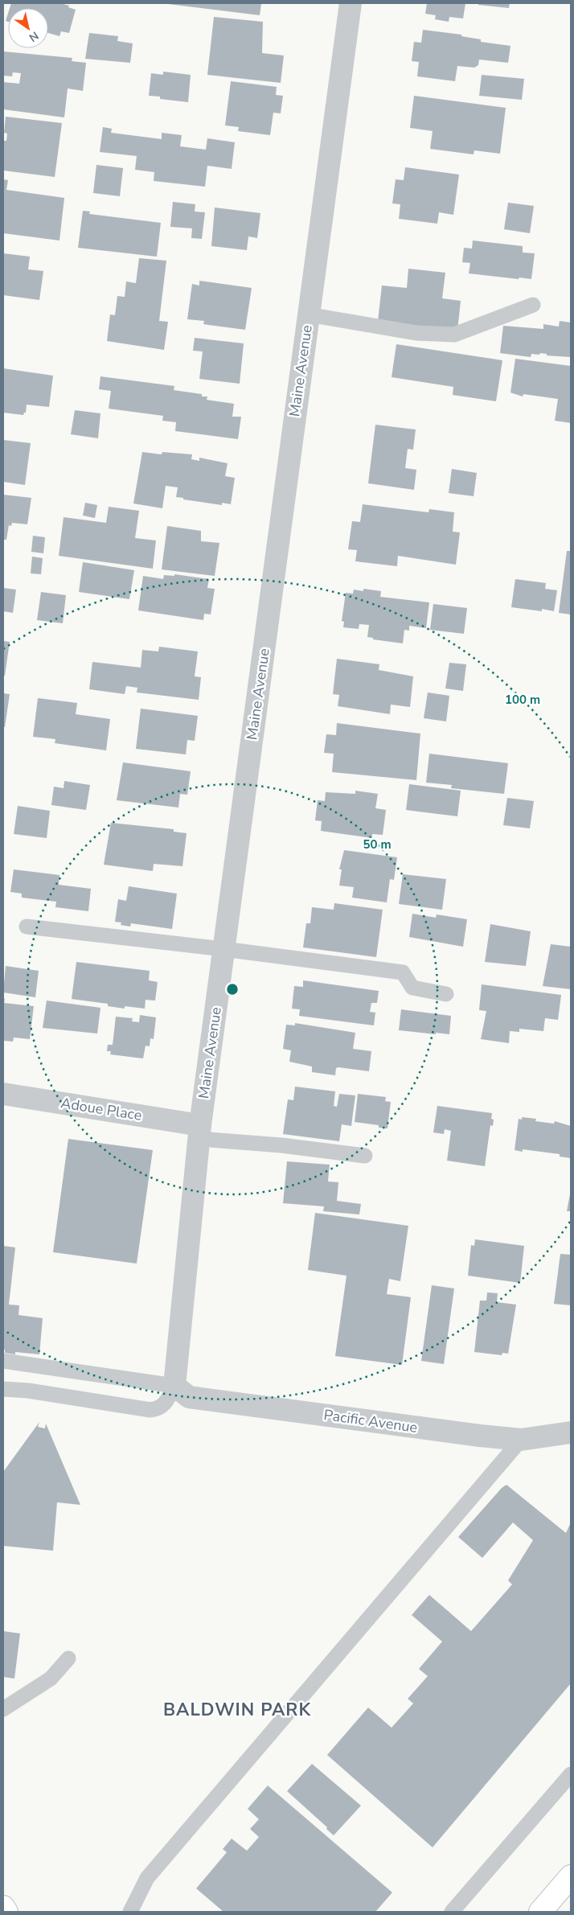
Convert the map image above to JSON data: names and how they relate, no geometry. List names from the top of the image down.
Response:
{
  "streets": {
    "street": ["Maine Avenue", "Adoue Place", "Pacific Avenue"]
  },
  "crossings": [
    ["Maine Avenue", "Adoue Place"],
    ["Maine Avenue", "Pacific Avenue"]
  ],
  "districts": ["BALDWIN PARK"],
  "north": "bottom right",
  "rings": ["100 m", "50 m"]
}
